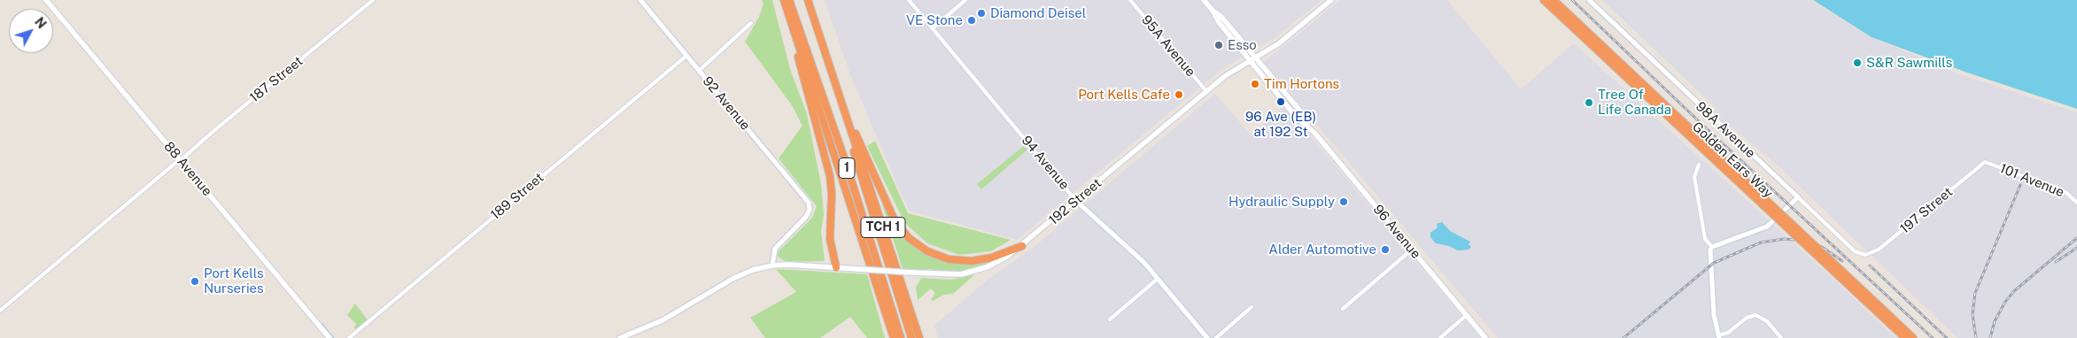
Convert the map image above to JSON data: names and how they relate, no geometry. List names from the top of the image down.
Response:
{
  "streets": {
    "highway": ["Golden Ears Way", "1", "TCH 1"],
    "main road": ["88 Avenue", "192 Street", "96 Avenue"],
    "street": [
      "95A Avenue",
      "187 Street",
      "92 Avenue",
      "98A Avenue",
      "94 Avenue",
      "101 Avenue",
      "189 Street",
      "197 Street"
    ]
  },
  "crossings": [
    ["95A Avenue", "192 Street"],
    ["187 Street", "88 Avenue"],
    ["92 Avenue", "189 Street"],
    ["92 Avenue", "192 Street"],
    ["98A Avenue", "197 Street"],
    ["94 Avenue", "192 Street"],
    ["1", "TCH 1"],
    ["101 Avenue", "197 Street"],
    ["192 Street", "96 Avenue"]
  ],
  "places": [
    "Diamond Deisel",
    "VE Stone",
    "Esso",
    "S&R Sawmills",
    "Tim Hortons",
    "Port Kells Cafe",
    "96 Ave (EB) at 192 St",
    "Tree Of Life Canada",
    "Hydraulic Supply",
    "Alder Automotive",
    "Port Kells Nurseries"
  ],
  "north": "top right"
}
